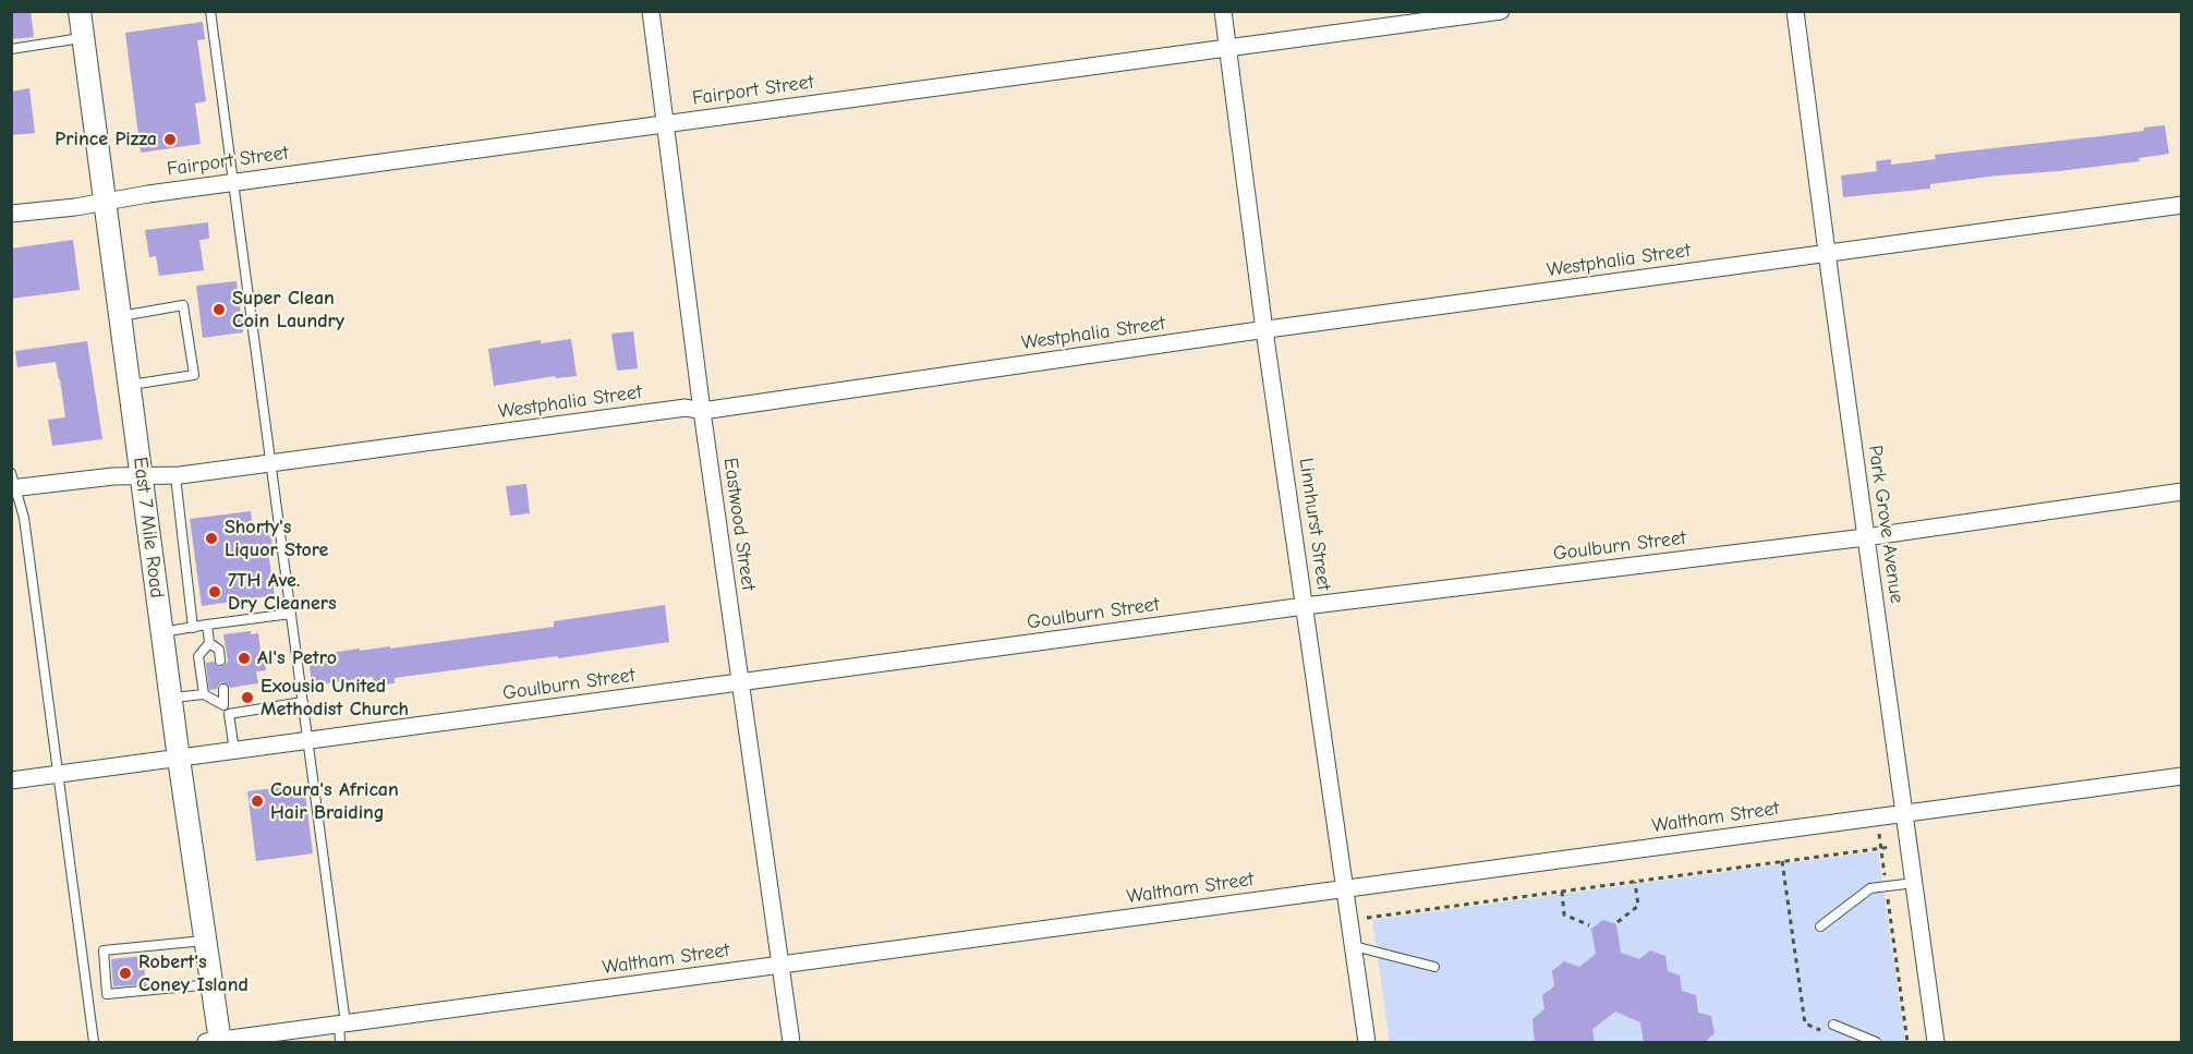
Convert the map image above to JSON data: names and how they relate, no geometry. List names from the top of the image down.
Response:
{
  "streets": {
    "street": [
      "Fairport Street",
      "Westphalia Street",
      "Eastwood Street",
      "Linnhurst Street",
      "Park Grove Avenue",
      "East 7 Mile Road",
      "Goulburn Street",
      "Waltham Street"
    ]
  },
  "crossings": [
    ["Fairport Street", "Eastwood Street"],
    ["Fairport Street", "Linnhurst Street"],
    ["Fairport Street", "East 7 Mile Road"],
    ["Westphalia Street", "Eastwood Street"],
    ["Westphalia Street", "Linnhurst Street"],
    ["Westphalia Street", "Park Grove Avenue"],
    ["Westphalia Street", "East 7 Mile Road"],
    ["Eastwood Street", "Goulburn Street"],
    ["Eastwood Street", "Waltham Street"],
    ["Linnhurst Street", "Goulburn Street"],
    ["Linnhurst Street", "Waltham Street"],
    ["Park Grove Avenue", "Goulburn Street"],
    ["Park Grove Avenue", "Waltham Street"],
    ["East 7 Mile Road", "Goulburn Street"],
    ["East 7 Mile Road", "Waltham Street"]
  ],
  "places": [
    "Prince Pizza",
    "Super Clean Coin Laundry",
    "Shorty's Liquor Store",
    "7TH Ave. Dry Cleaners",
    "Al's Petro",
    "Exousia United Methodist Church",
    "Coura's African Hair Braiding",
    "Robert's Coney Island"
  ]
}
